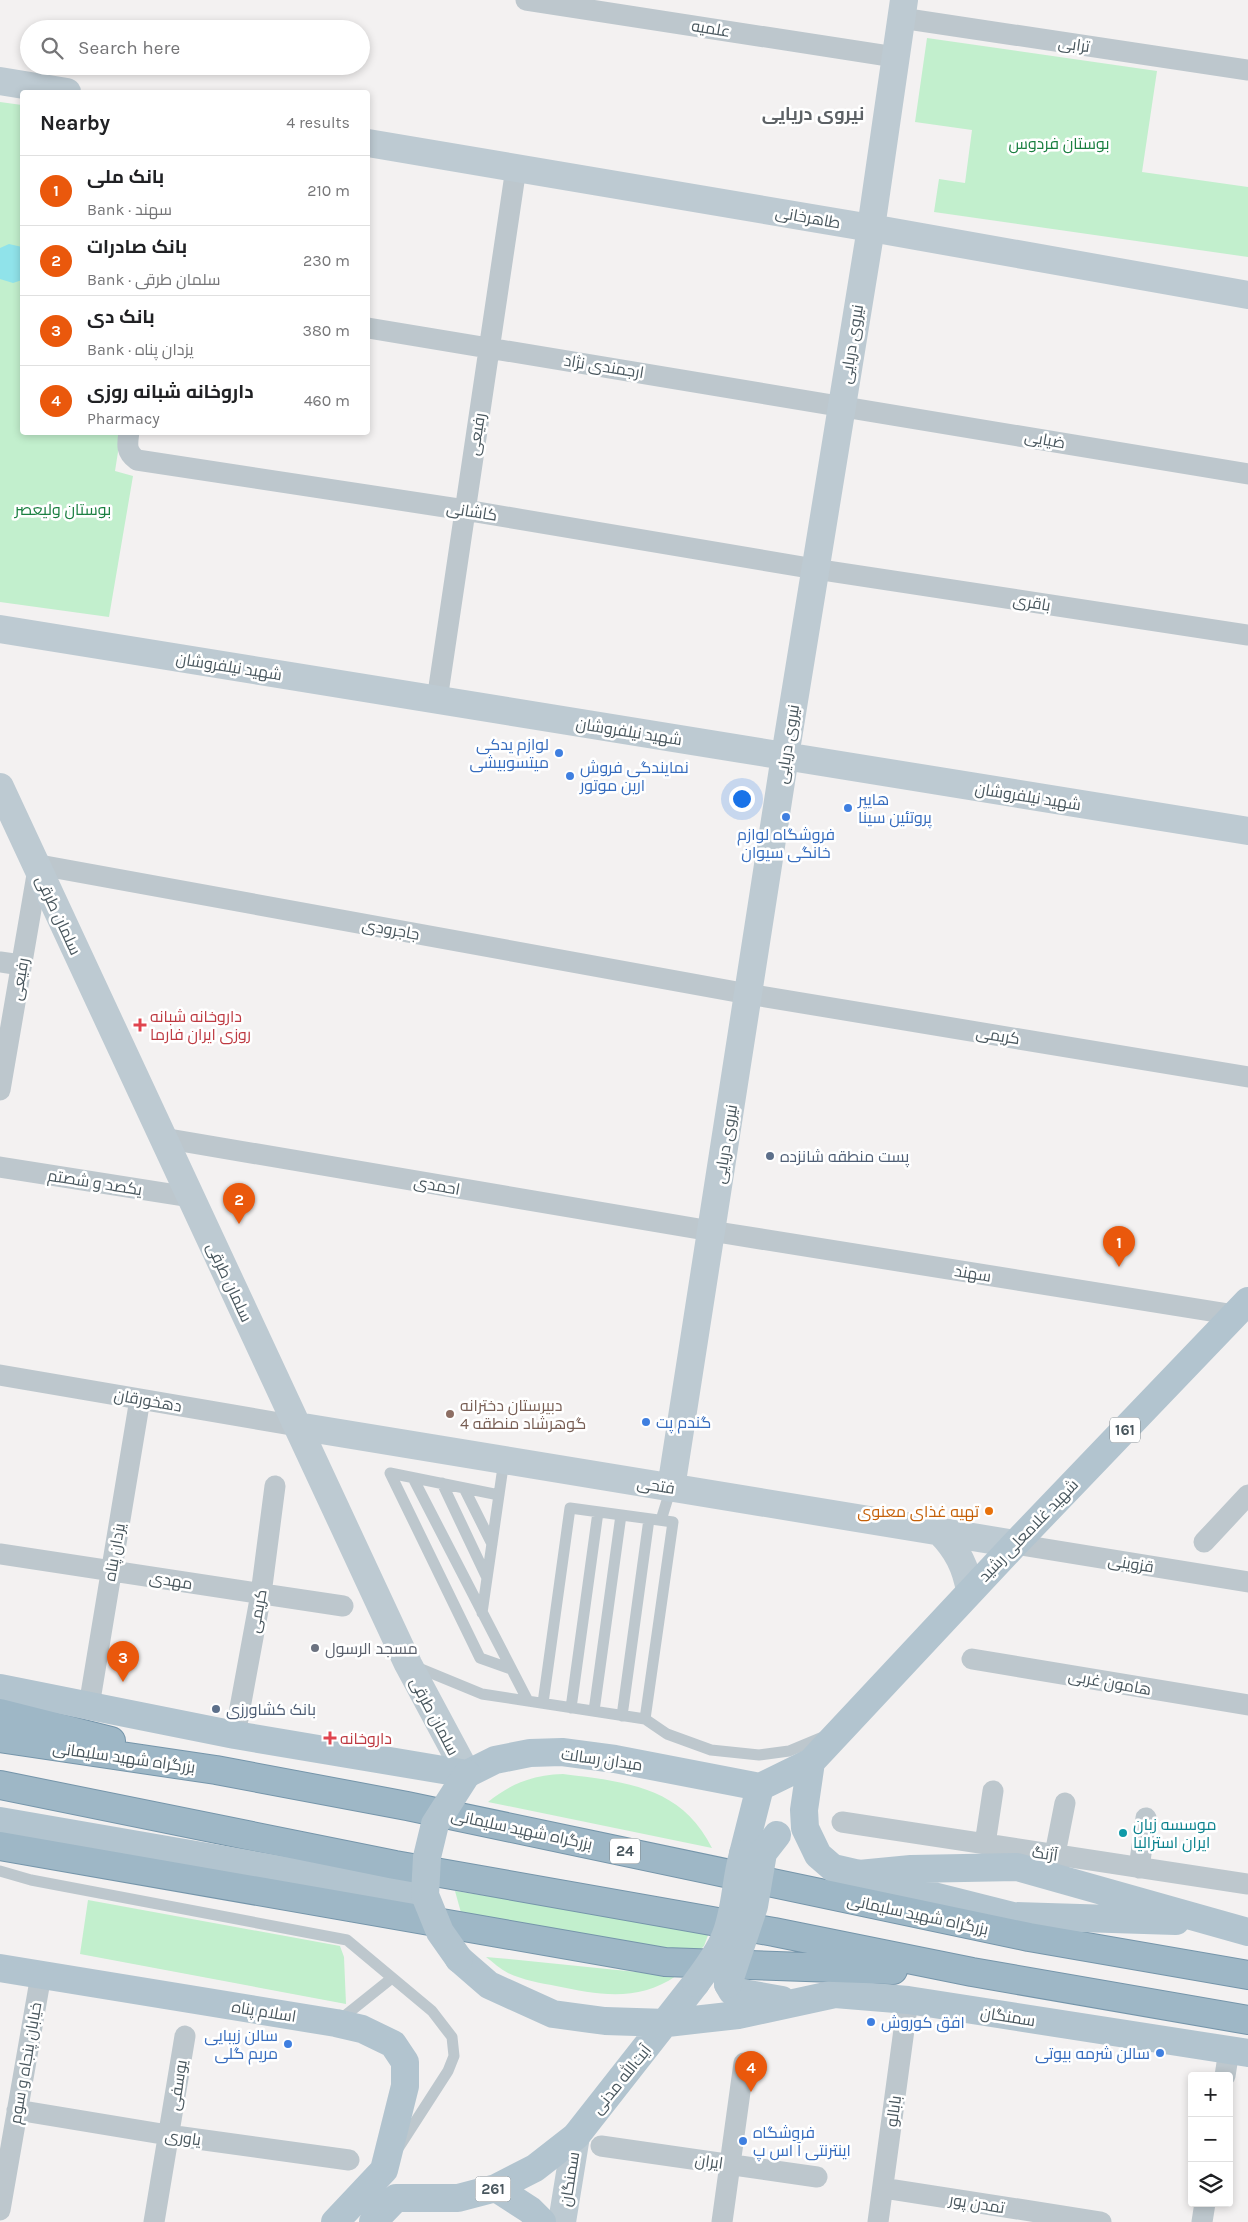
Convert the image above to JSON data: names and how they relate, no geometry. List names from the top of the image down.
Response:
{
  "streets": {
    "highway": ["بزرگراه شهید سلیمانی", "24"],
    "main road": [
      "طاهرخانی",
      "نیروی دریایی",
      "شهید نیلفروشان",
      "سلمان طرقی",
      "161",
      "فتحی",
      "شهید غلامعلی رشید",
      "میدان رسالت",
      "اسلام پناه",
      "سمنگان",
      "آیت‌الله مدنی",
      "261"
    ],
    "street": [
      "علمیه",
      "ترابی",
      "ارجمندی نژاد",
      "رفیعی",
      "ضیایی",
      "کاشانی",
      "باقری",
      "جاجرودی",
      "کریمی",
      "یکصد و شصتم",
      "احمدی",
      "سهند",
      "دهخورقان",
      "یزدان پناه",
      "قزوینی",
      "مهدی",
      "هامون غربی",
      "آژنگ",
      "خیابان پنجاه و سوم",
      "یوسفی",
      "بابالو",
      "یاوری",
      "ایران",
      "تمدن پور"
    ]
  },
  "crossings": [
    ["علمیه", "نیروی دریایی"],
    ["ترابی", "نیروی دریایی"],
    ["طاهرخانی", "نیروی دریایی"],
    ["طاهرخانی", "رفیعی"],
    ["نیروی دریایی", "ارجمندی نژاد"],
    ["نیروی دریایی", "ضیایی"],
    ["نیروی دریایی", "کاشانی"],
    ["نیروی دریایی", "باقری"],
    ["نیروی دریایی", "شهید نیلفروشان"],
    ["نیروی دریایی", "جاجرودی"],
    ["نیروی دریایی", "کریمی"],
    ["نیروی دریایی", "احمدی"],
    ["نیروی دریایی", "سهند"],
    ["نیروی دریایی", "فتحی"],
    ["ارجمندی نژاد", "رفیعی"],
    ["ارجمندی نژاد", "ضیایی"],
    ["رفیعی", "کاشانی"],
    ["رفیعی", "شهید نیلفروشان"],
    ["رفیعی", "سلمان طرقی"],
    ["رفیعی", "جاجرودی"],
    ["کاشانی", "باقری"],
    ["سلمان طرقی", "جاجرودی"],
    ["سلمان طرقی", "یکصد و شصتم"],
    ["سلمان طرقی", "احمدی"],
    ["سلمان طرقی", "دهخورقان"],
    ["سلمان طرقی", "فتحی"],
    ["سلمان طرقی", "میدان رسالت"],
    ["جاجرودی", "کریمی"],
    ["کریمی", "مهدی"],
    ["احمدی", "سهند"],
    ["سهند", "شهید غلامعلی رشید"],
    ["دهخورقان", "فتحی"],
    ["دهخورقان", "یزدان پناه"],
    ["فتحی", "شهید غلامعلی رشید"],
    ["فتحی", "قزوینی"],
    ["شهید غلامعلی رشید", "قزوینی"],
    ["شهید غلامعلی رشید", "میدان رسالت"],
    ["یزدان پناه", "مهدی"],
    ["اسلام پناه", "خیابان پنجاه و سوم"],
    ["سمنگان", "آیت‌الله مدنی"],
    ["سمنگان", "بابالو"],
    ["سمنگان", "261"],
    ["خیابان پنجاه و سوم", "یاوری"],
    ["آیت‌الله مدنی", "261"],
    ["یوسفی", "یاوری"],
    ["بابالو", "تمدن پور"]
  ],
  "districts": ["نیروی دریایی"],
  "parks": ["بوستان فردوس", "بوستان ولیعصر"],
  "places": {
    "other": [
      "لوازم یدکی میتسوبیشی",
      "نمایندگی فروش ارین موتور",
      "هایپر پروتئین سینا",
      "فروشگاه لوازم خانگی سیوان",
      "پست منطقه شانزده",
      "دبیرستان دخترانه گوهرشاد منطقه 4",
      "گندم پت",
      "تهیه غذای معنوی",
      "مسجد الرسول",
      "بانک کشاورزی",
      "موسسه زبان ایران استرالیا",
      "افق کوروش",
      "سالن زیبایی مریم گلی",
      "سالن شرمه بیوتی",
      "فروشگاه اینترنتی آ اس پ"
    ],
    "health": ["داروخانه شبانه روزی ایران فارما", "داروخانه"]
  },
  "page": {
    "search": "Search here",
    "heading": ["Nearby", "4 results"],
    "list": [
      {
        "mark": "1",
        "name": "بانک ملی",
        "note": "Bank · سهند",
        "value": "210 m"
      },
      {
        "mark": "2",
        "name": "بانک صادرات",
        "note": "Bank · سلمان طرقی",
        "value": "230 m"
      },
      {
        "mark": "3",
        "name": "بانک دی",
        "note": "Bank · یزدان پناه",
        "value": "380 m"
      },
      {
        "mark": "4",
        "name": "داروخانه شبانه روزی",
        "note": "Pharmacy",
        "value": "460 m"
      }
    ],
    "pins": [
      "2",
      "1",
      "3",
      "4"
    ],
    "map_buttons": ["+", "−"]
  }
}
